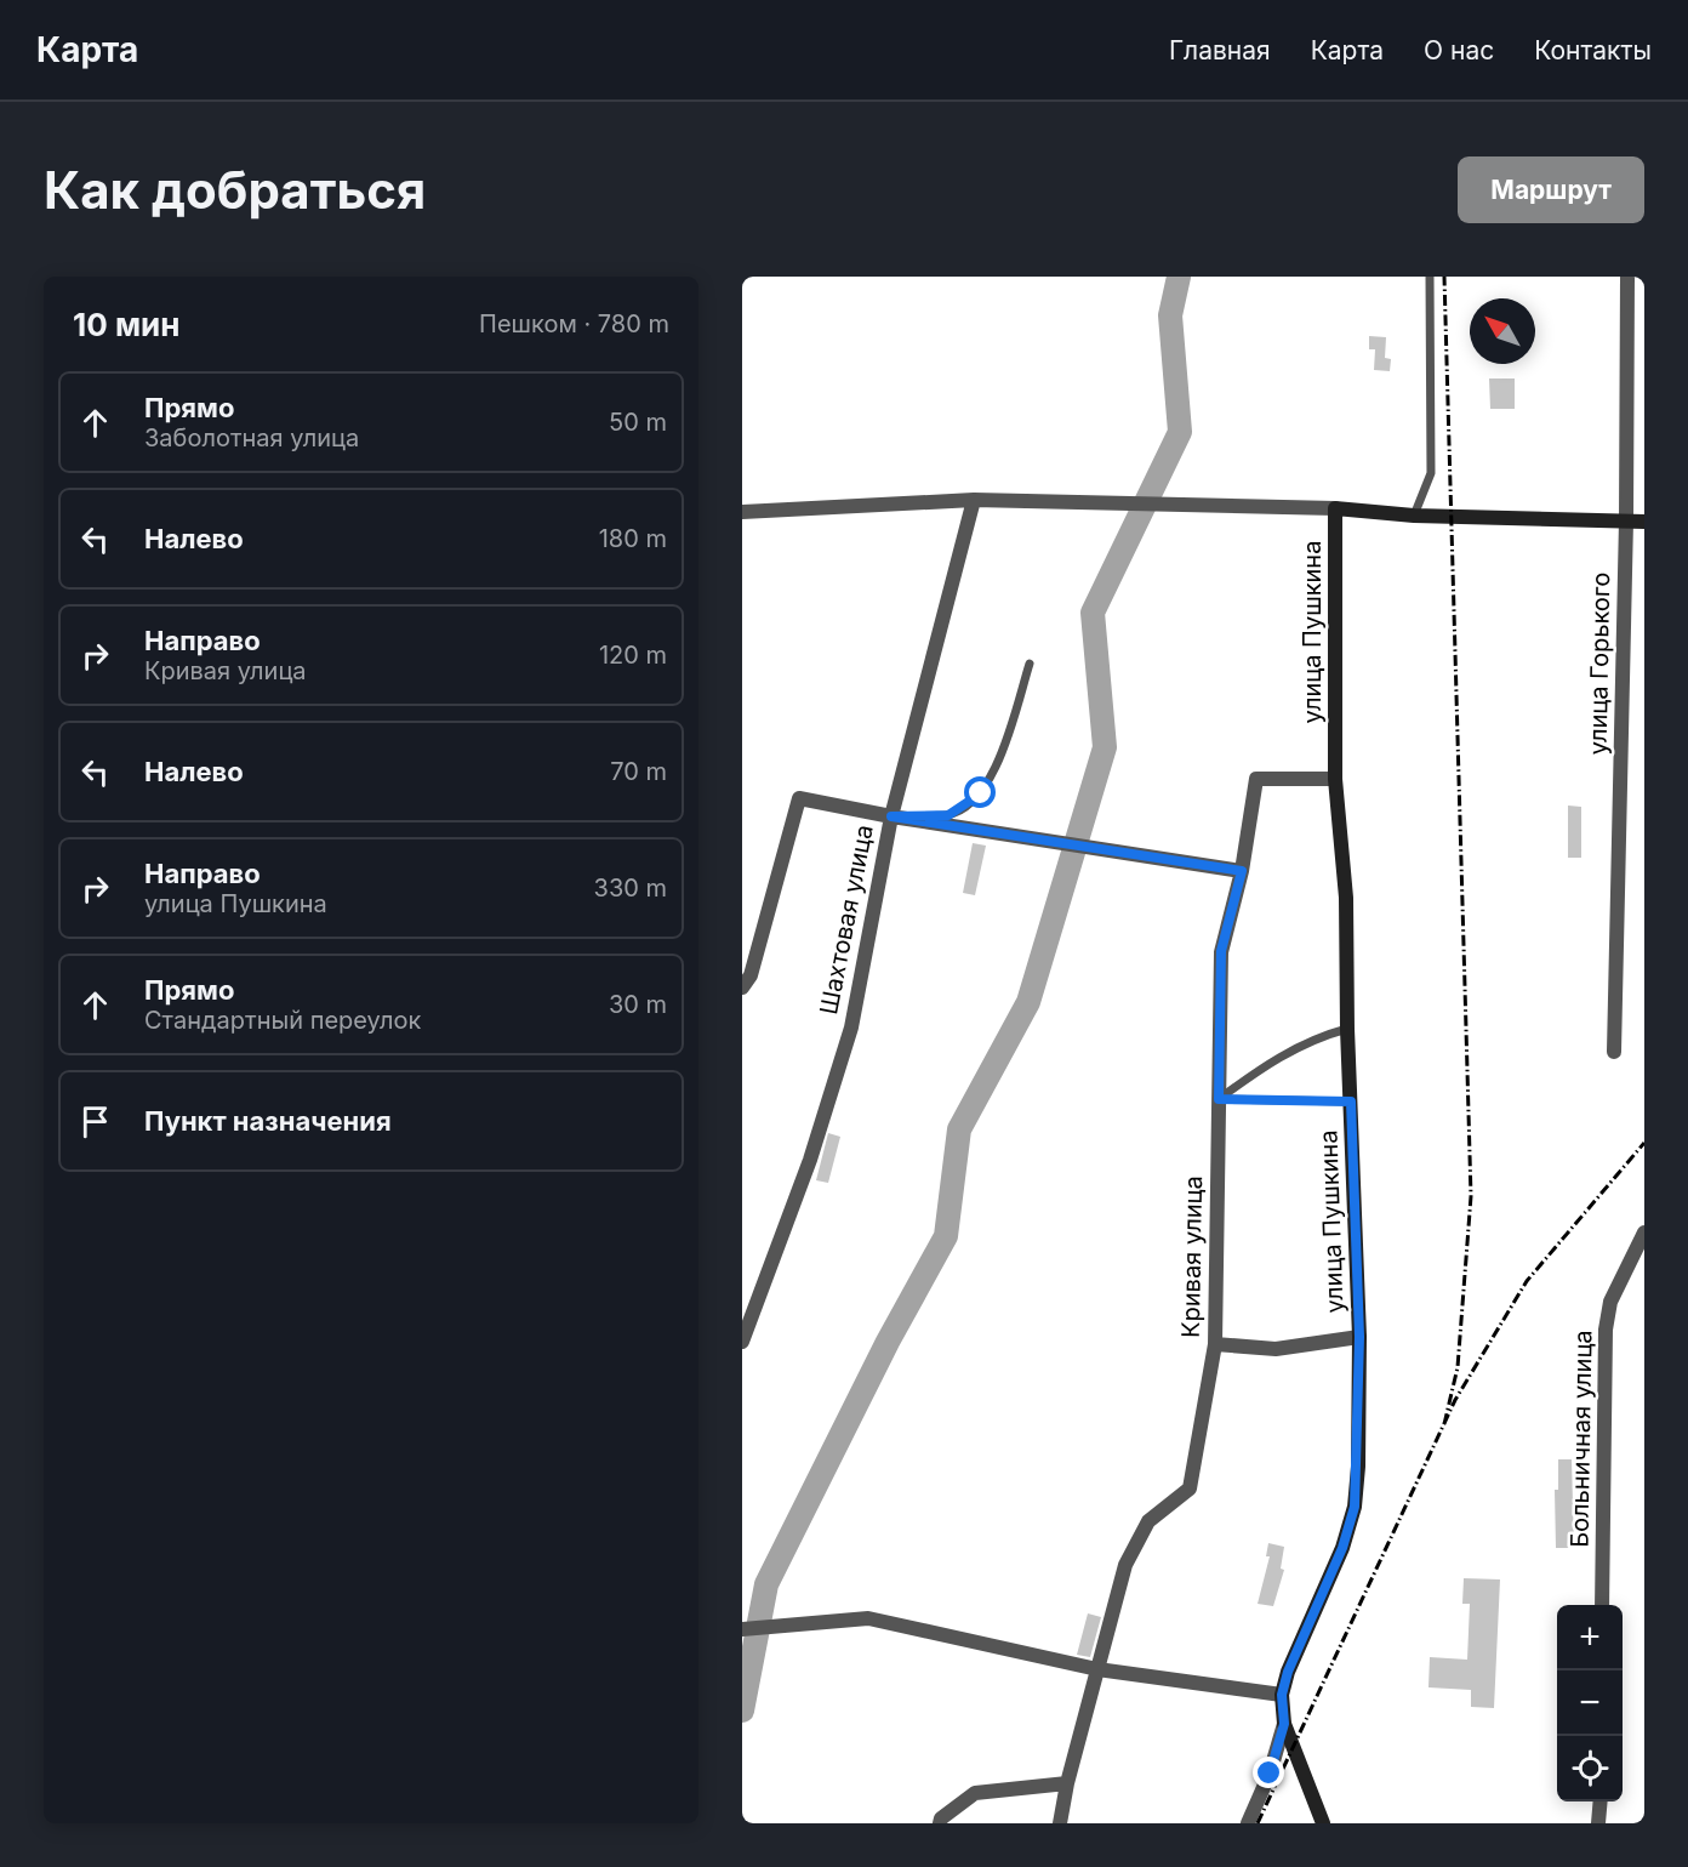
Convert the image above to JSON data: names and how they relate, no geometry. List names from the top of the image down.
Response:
{
  "streets": {
    "main road": ["улица Пушкина"],
    "street": [
      "улица Горького",
      "Шахтовая улица",
      "Кривая улица",
      "Больничная улица"
    ]
  },
  "crossings": [
    ["улица Пушкина", "Кривая улица"]
  ],
  "north": "top left",
  "page": {
    "header": "Карта",
    "nav": [
      "Главная",
      "Карта",
      "О нас",
      "Контакты"
    ],
    "buttons": "Маршрут",
    "title": "Как добраться",
    "heading": ["10 мин", "Пешком · 780 m"],
    "list": [
      ["Прямо", "Заболотная улица", "50 m"],
      ["Налево", "180 m"],
      ["Направо", "Кривая улица", "120 m"],
      ["Налево", "70 m"],
      ["Направо", "улица Пушкина", "330 m"],
      ["Прямо", "Стандартный переулок", "30 m"],
      "Пункт назначения"
    ],
    "map_buttons": ["+", "−"]
  }
}
